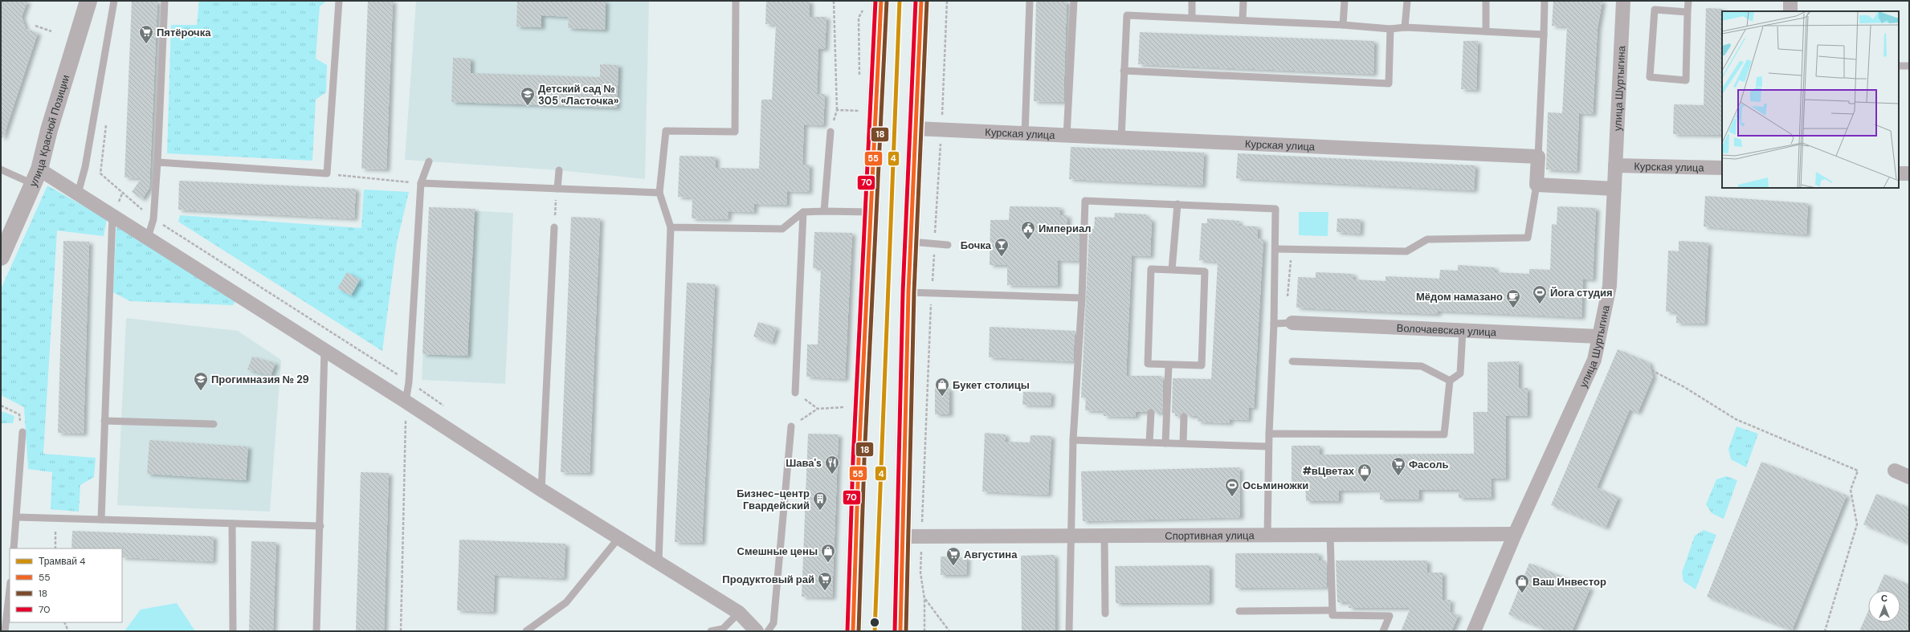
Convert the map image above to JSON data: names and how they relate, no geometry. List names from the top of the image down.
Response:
{
  "streets": {
    "street": [
      "улица Шуртыгина",
      "улица Красной Позиции",
      "Курская улица",
      "Волочаевская улица",
      "Спортивная улица"
    ]
  },
  "crossings": [
    ["улица Шуртыгина", "Курская улица"],
    ["улица Шуртыгина", "Волочаевская улица"],
    ["улица Шуртыгина", "Спортивная улица"]
  ],
  "places": {
    "supermarket": [
      "Пятёрочка",
      "Фасоль",
      "Августина",
      "Продуктовый рай"
    ],
    "school or university": ["Детский сад № 305 «Ласточка»", "Прогимназия № 29"],
    "public building": ["Империал"],
    "bar": ["Бочка"],
    "sports": ["Йога студия", "Осьминожки"],
    "cafe": ["Мёдом намазано"],
    "shop": [
      "Букет столицы",
      "#вЦветах",
      "Смешные цены",
      "Ваш Инвестор"
    ],
    "restaurant": ["Шава's"],
    "building": ["Бизнес-центр Гвардейский"]
  },
  "lines": [
    "tram line 4",
    "transit line 55",
    "transit line 18",
    "transit line 70"
  ],
  "legend": [
    "Трамвай 4",
    "55",
    "18",
    "70"
  ],
  "north": "top"
}
